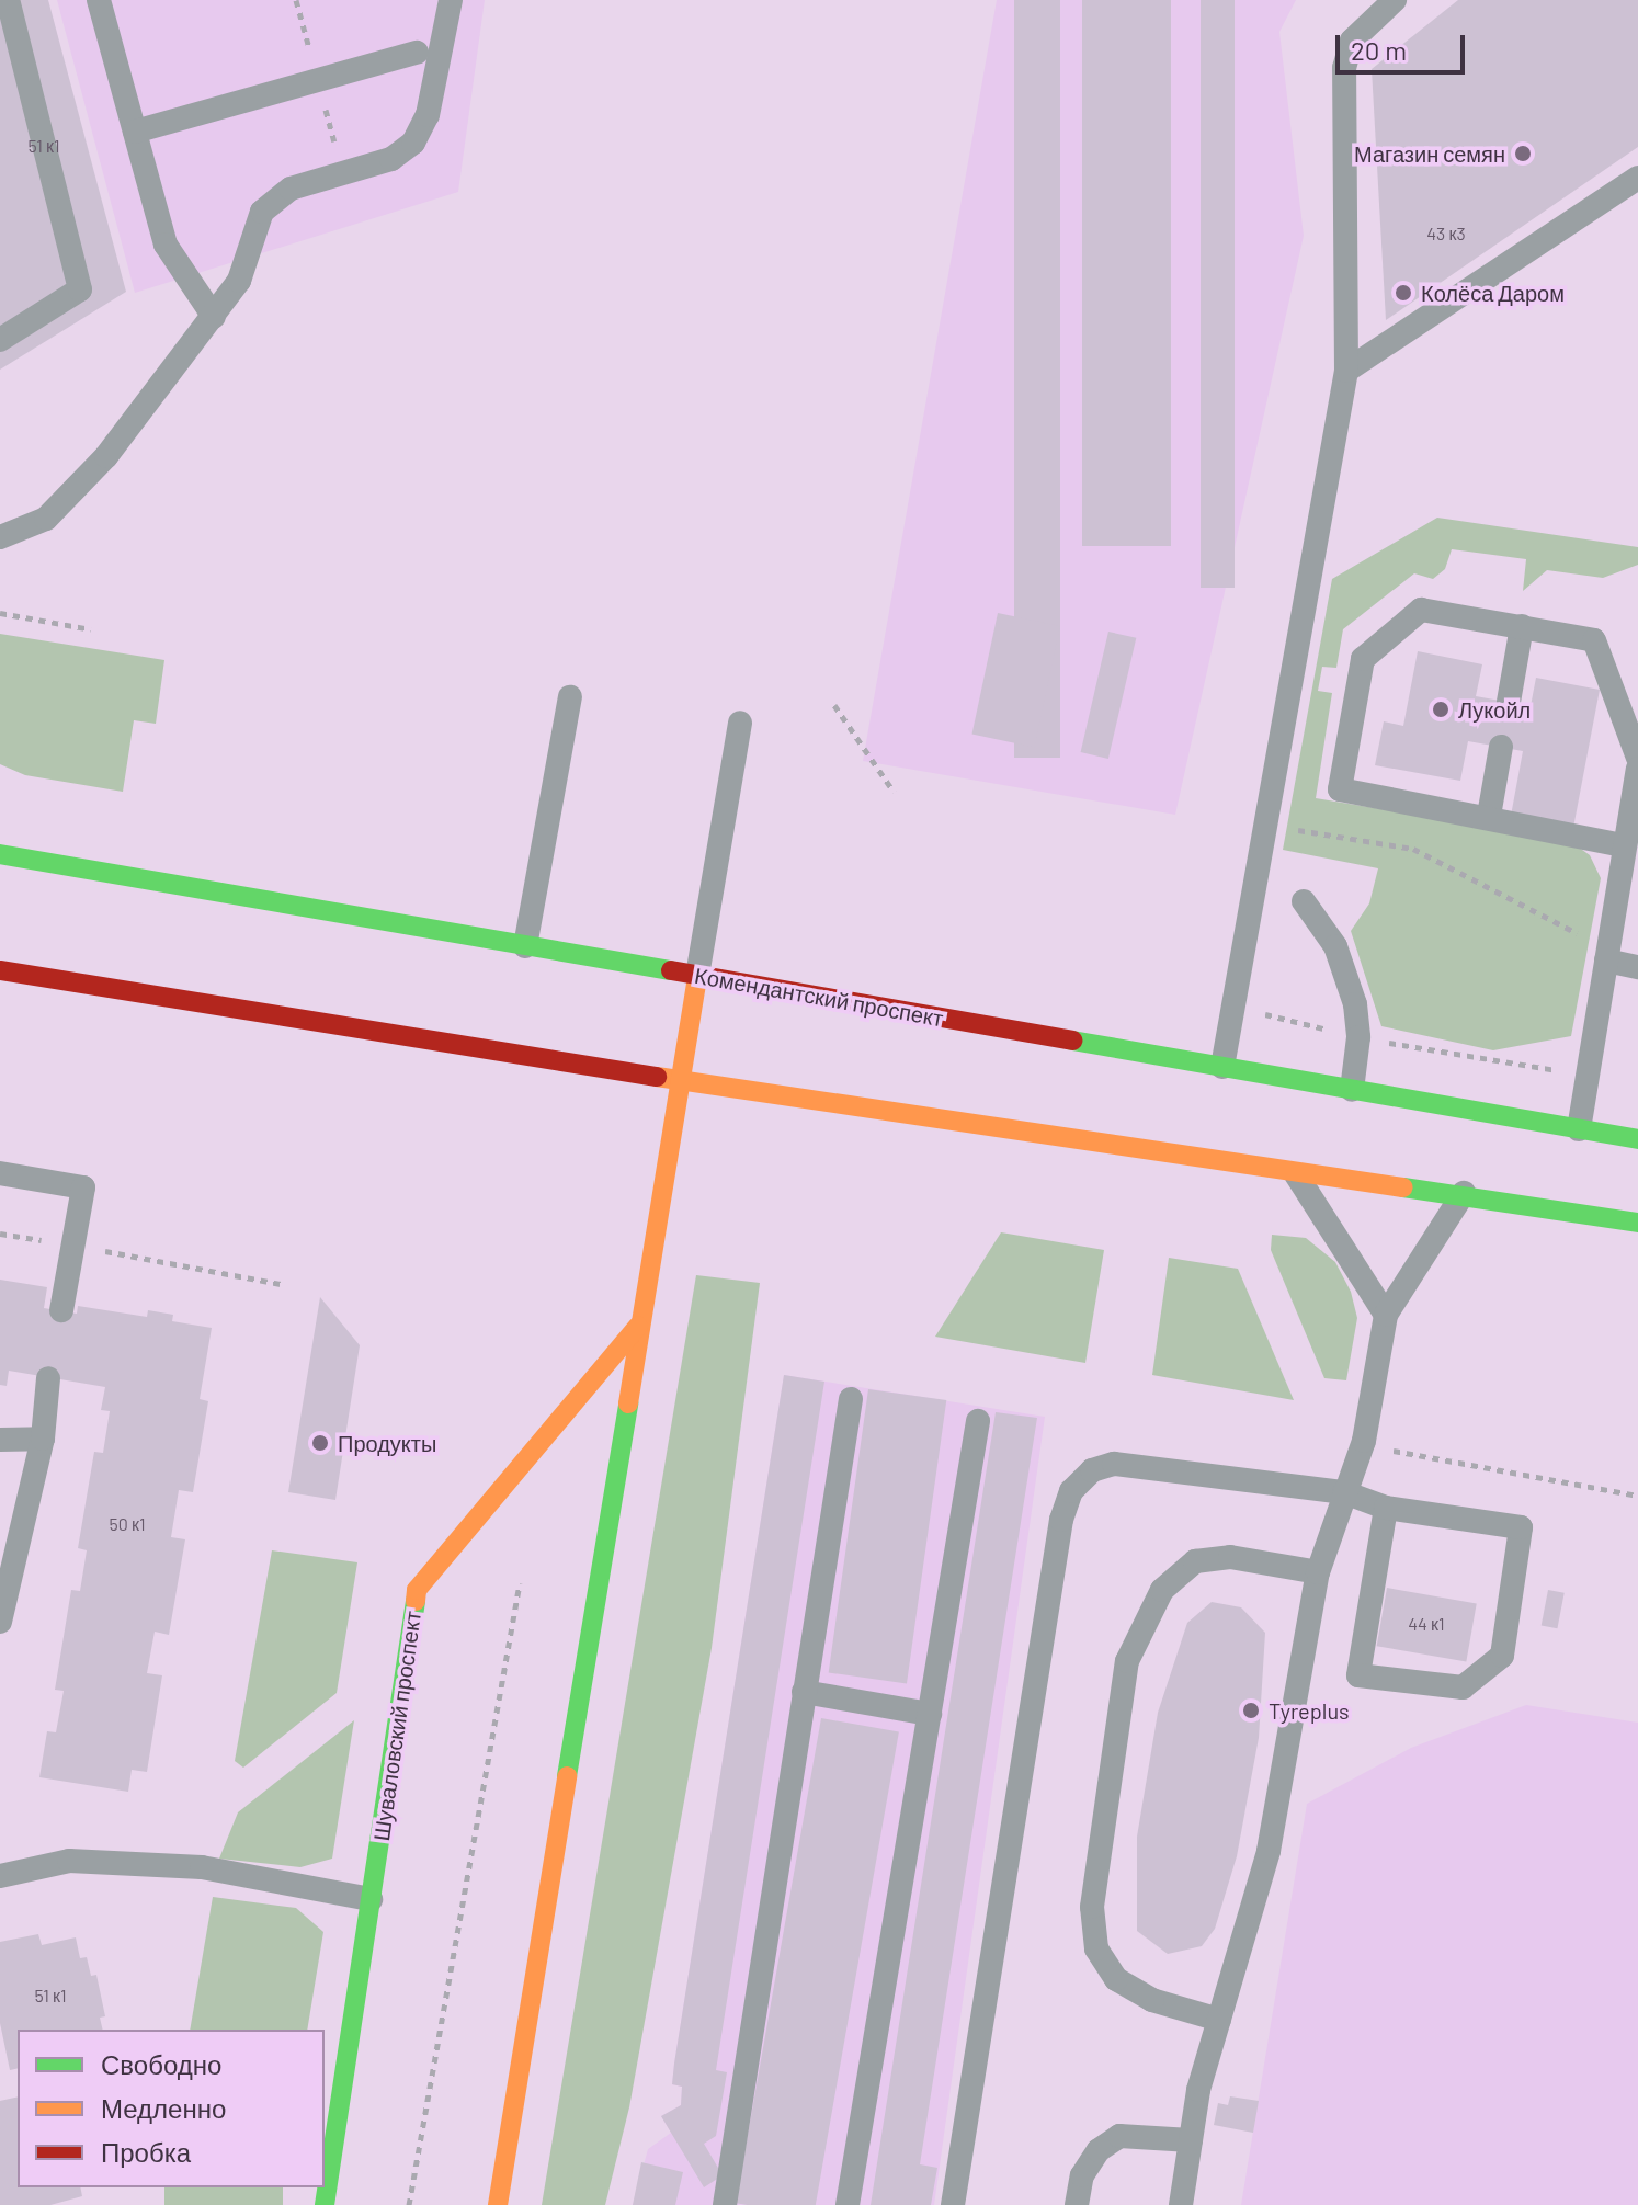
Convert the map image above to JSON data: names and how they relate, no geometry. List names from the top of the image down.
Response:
{
  "streets": {
    "main road": ["Комендантский проспект", "Шуваловский проспект"]
  },
  "places": [
    "Магазин семян",
    "Колёса Даром",
    "Лукойл",
    "Продукты",
    "Tyreplus"
  ],
  "house_numbers": [
    "51 к1",
    "43 к3",
    "50 к1",
    "44 к1",
    "51 к1"
  ],
  "legend": ["Свободно", "Медленно", "Пробка"],
  "scale_bar": "20 m"
}
